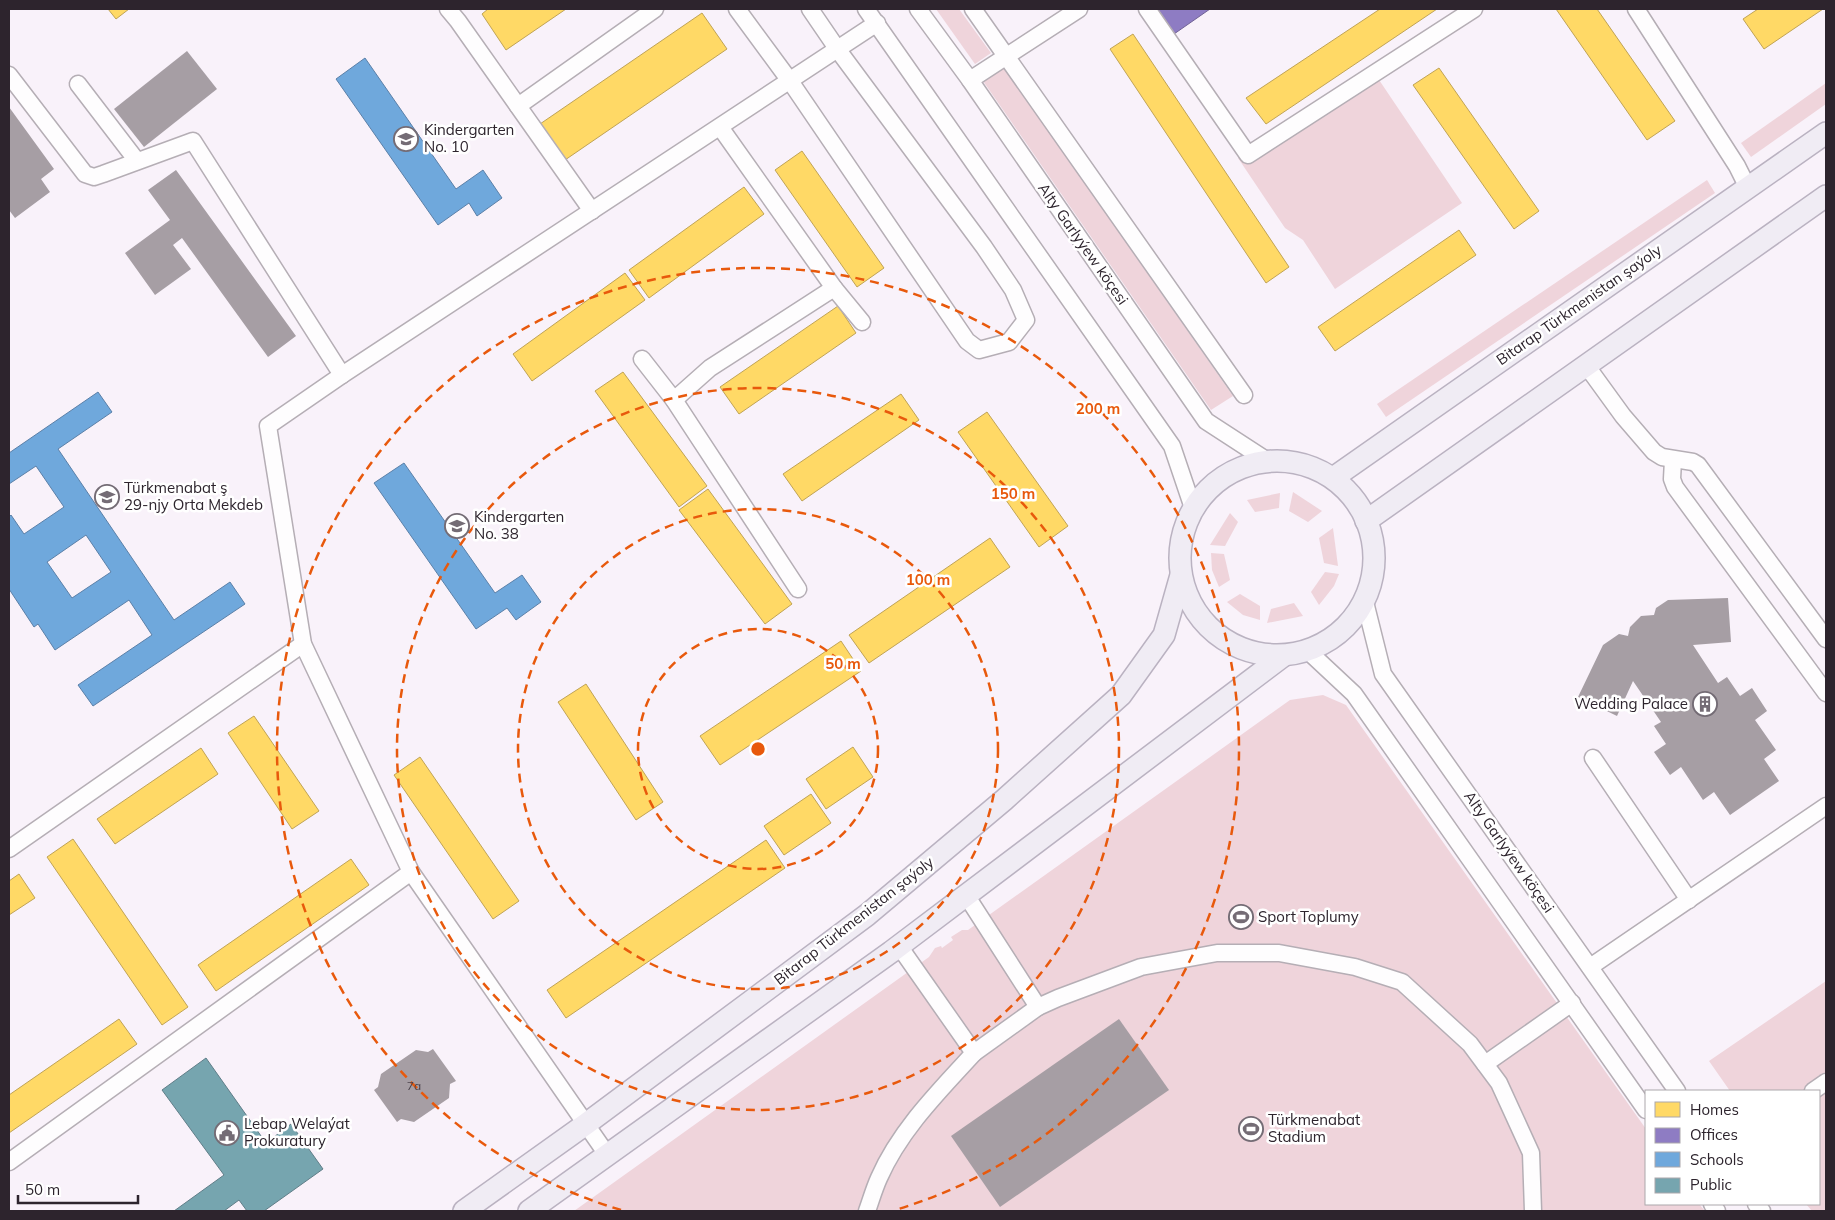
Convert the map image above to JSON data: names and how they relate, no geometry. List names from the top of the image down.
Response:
{
  "streets": {
    "main road": ["Bitarap Türkmenistan şaýoly"],
    "street": ["Alty Garlyýew köçesi"]
  },
  "places": {
    "school or university": ["Kindergarten No. 10", "Türkmenabat ş 29-njy Orta Mekdeb", "Kindergarten No. 38"],
    "building": ["Wedding Palace"],
    "sports": ["Sport Toplumy", "Türkmenabat Stadium"],
    "public building": ["Lebap Welaýat Prokuratury"]
  },
  "house_numbers": ["7a"],
  "legend": [
    "Homes",
    "Offices",
    "Schools",
    "Public"
  ],
  "scale_bar": "50 m",
  "rings": [
    "200 m",
    "150 m",
    "100 m",
    "50 m"
  ]
}
